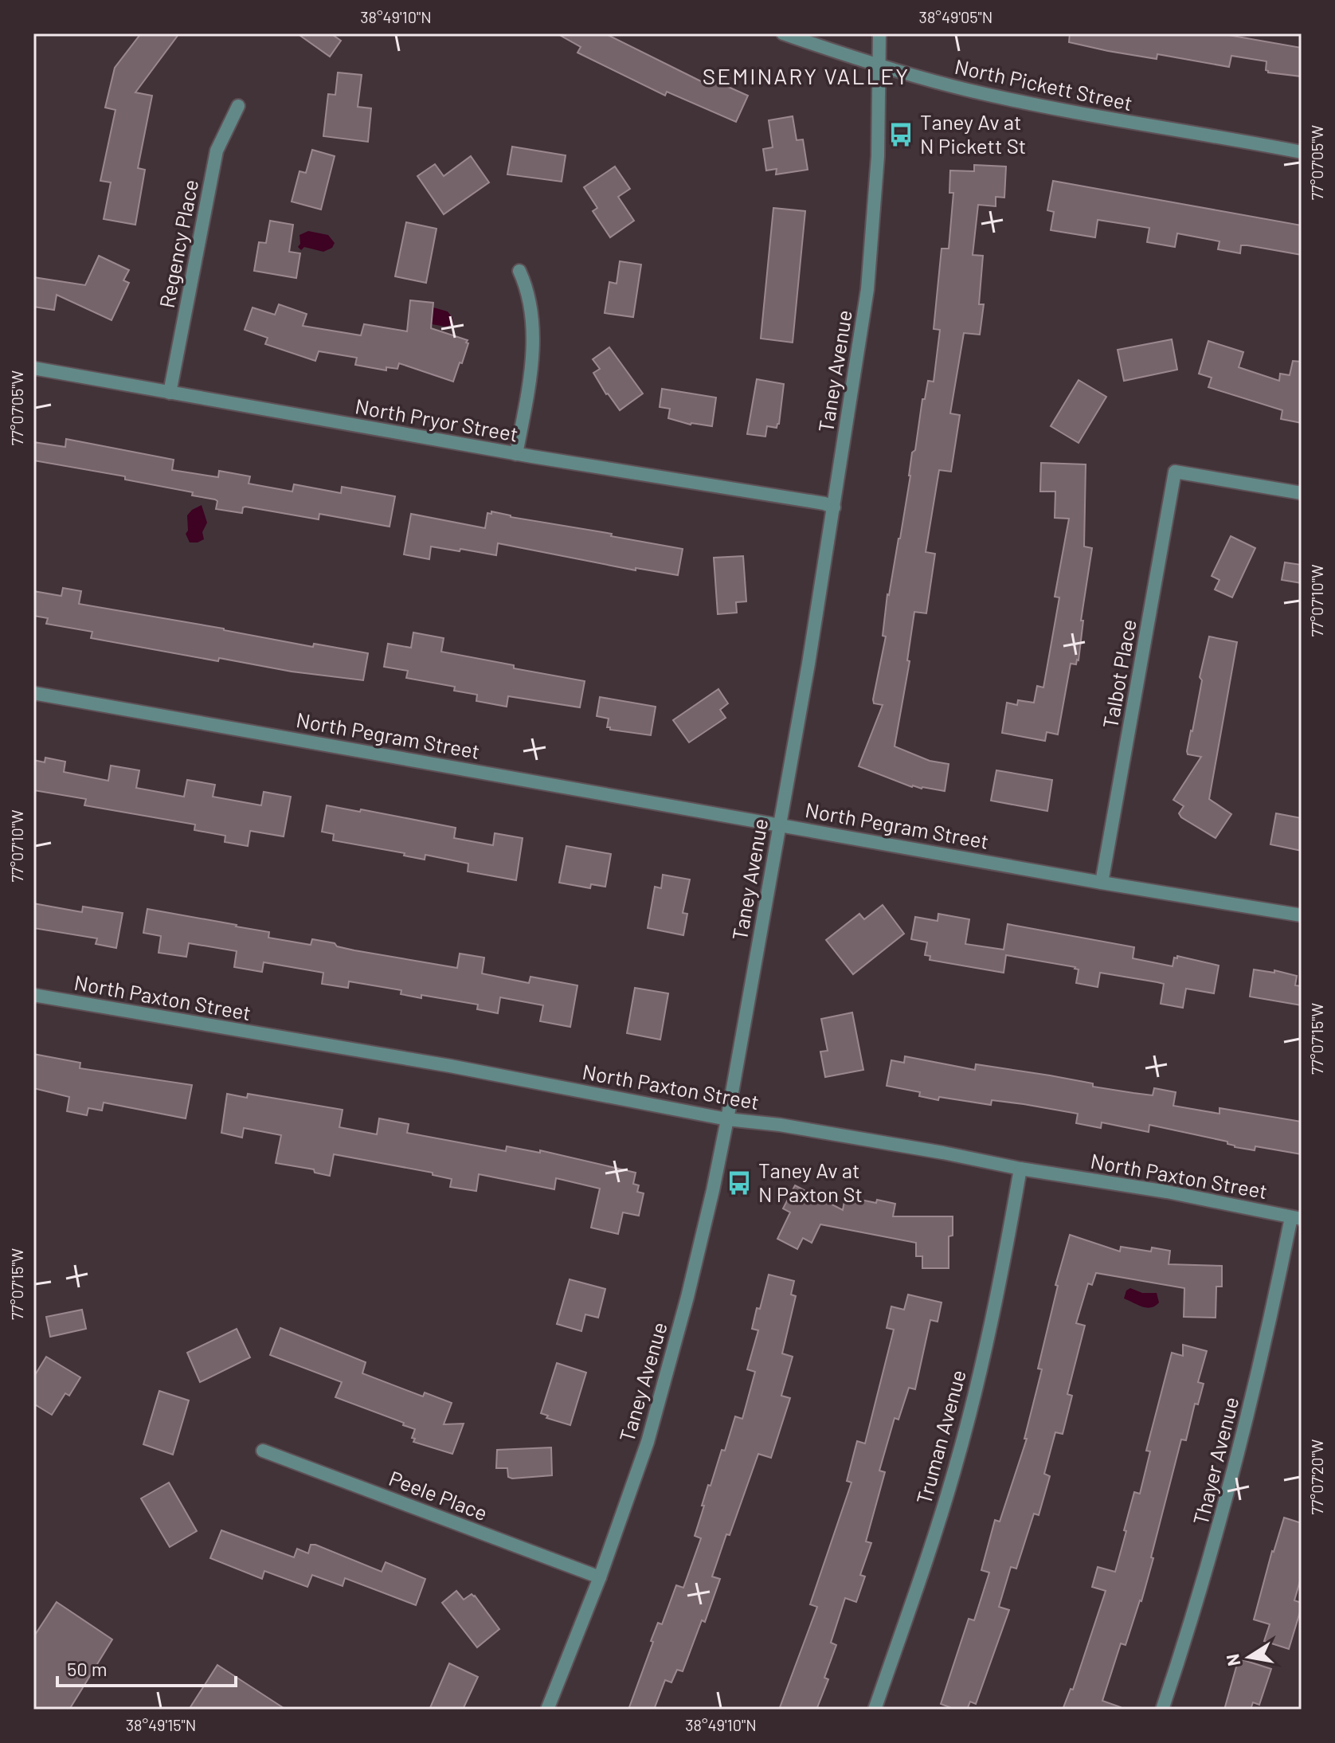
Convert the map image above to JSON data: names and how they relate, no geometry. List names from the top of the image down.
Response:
{
  "streets": {
    "street": [
      "North Pickett Street",
      "Regency Place",
      "Taney Avenue",
      "North Pryor Street",
      "Talbot Place",
      "North Pegram Street",
      "North Paxton Street",
      "Truman Avenue",
      "Thayer Avenue",
      "Peele Place"
    ]
  },
  "crossings": [
    ["North Pickett Street", "Taney Avenue"],
    ["Regency Place", "North Pryor Street"],
    ["Taney Avenue", "North Pryor Street"],
    ["Taney Avenue", "North Pegram Street"],
    ["Taney Avenue", "North Paxton Street"],
    ["Taney Avenue", "Peele Place"],
    ["Talbot Place", "North Pegram Street"],
    ["North Paxton Street", "Truman Avenue"],
    ["North Paxton Street", "Thayer Avenue"]
  ],
  "districts": ["SEMINARY VALLEY"],
  "places": {
    "bus stop": ["Taney Av at N Pickett St", "Taney Av at N Paxton St"]
  },
  "scale_bar": "50 m",
  "north": "left",
  "coordinates": [
    "38°49'10\"N",
    "38°49'05\"N",
    "77°07'05\"W",
    "77°07'10\"W",
    "77°07'15\"W",
    "77°07'20\"W",
    "38°49'15\"N"
  ]
}
